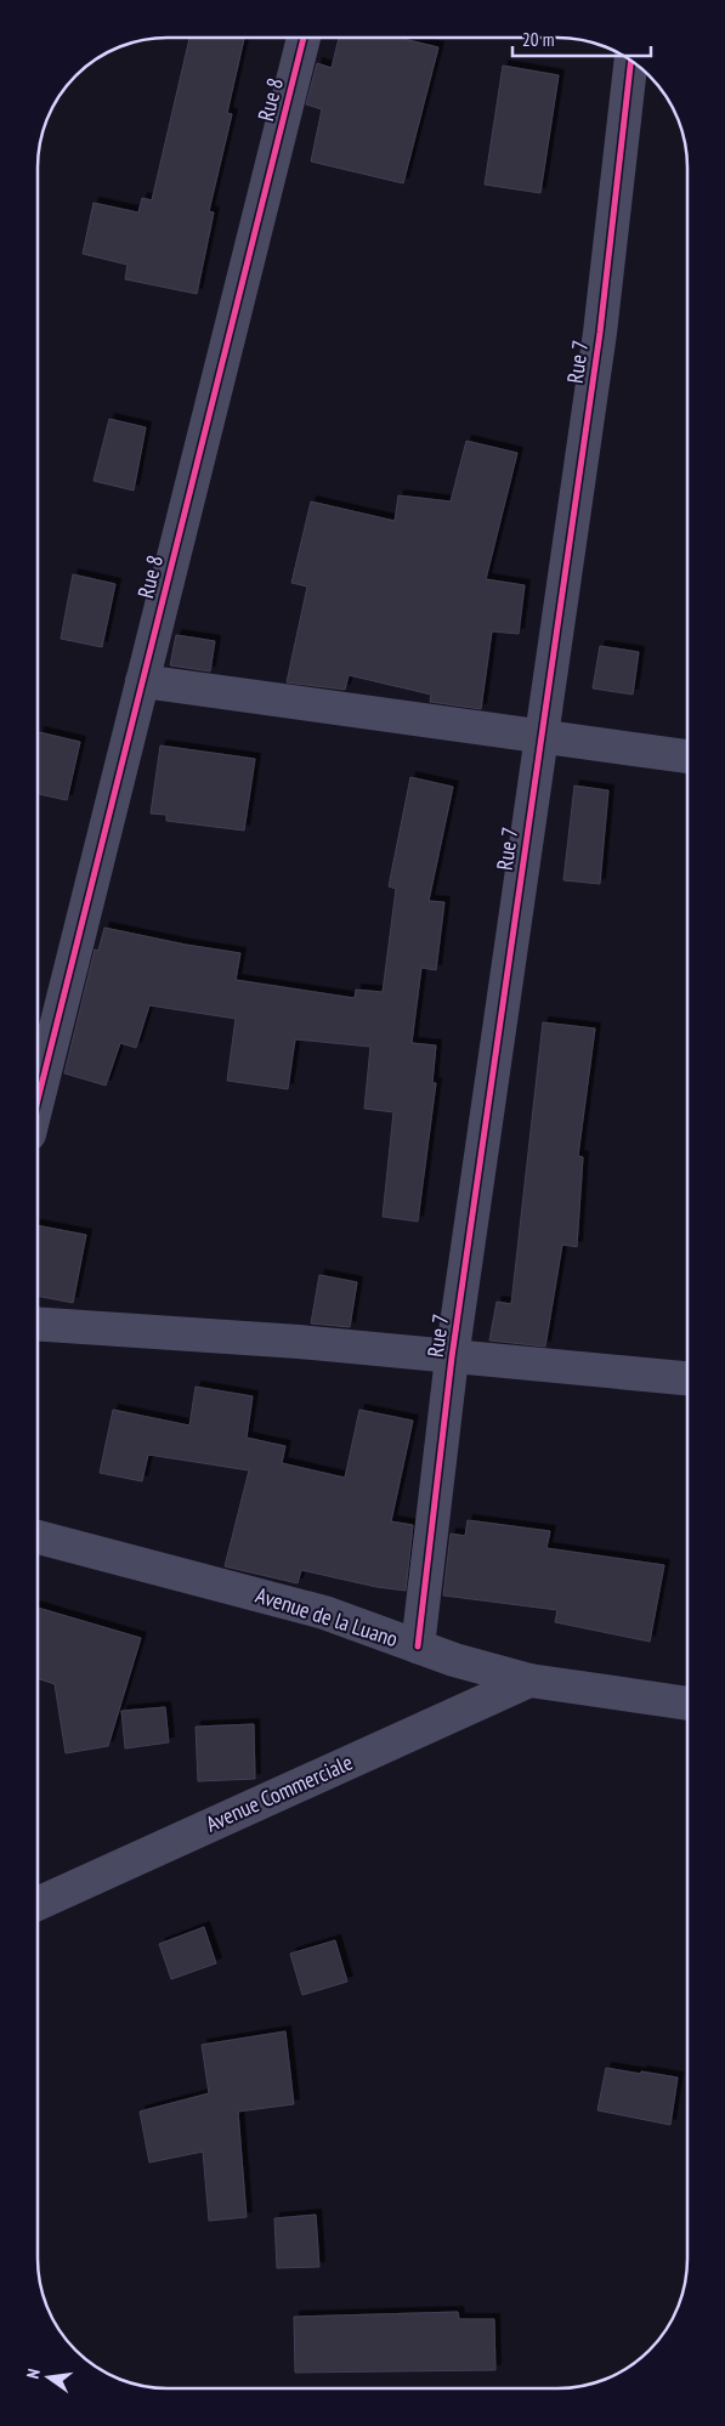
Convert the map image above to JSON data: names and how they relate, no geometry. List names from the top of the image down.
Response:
{
  "streets": {
    "street": [
      "Rue 8",
      "Rue 7",
      "Avenue de la Luano",
      "Avenue Commerciale"
    ]
  },
  "crossings": [
    ["Rue 7", "Avenue de la Luano"],
    ["Avenue de la Luano", "Avenue Commerciale"]
  ],
  "scale_bar": "20 m",
  "north": "left"
}
